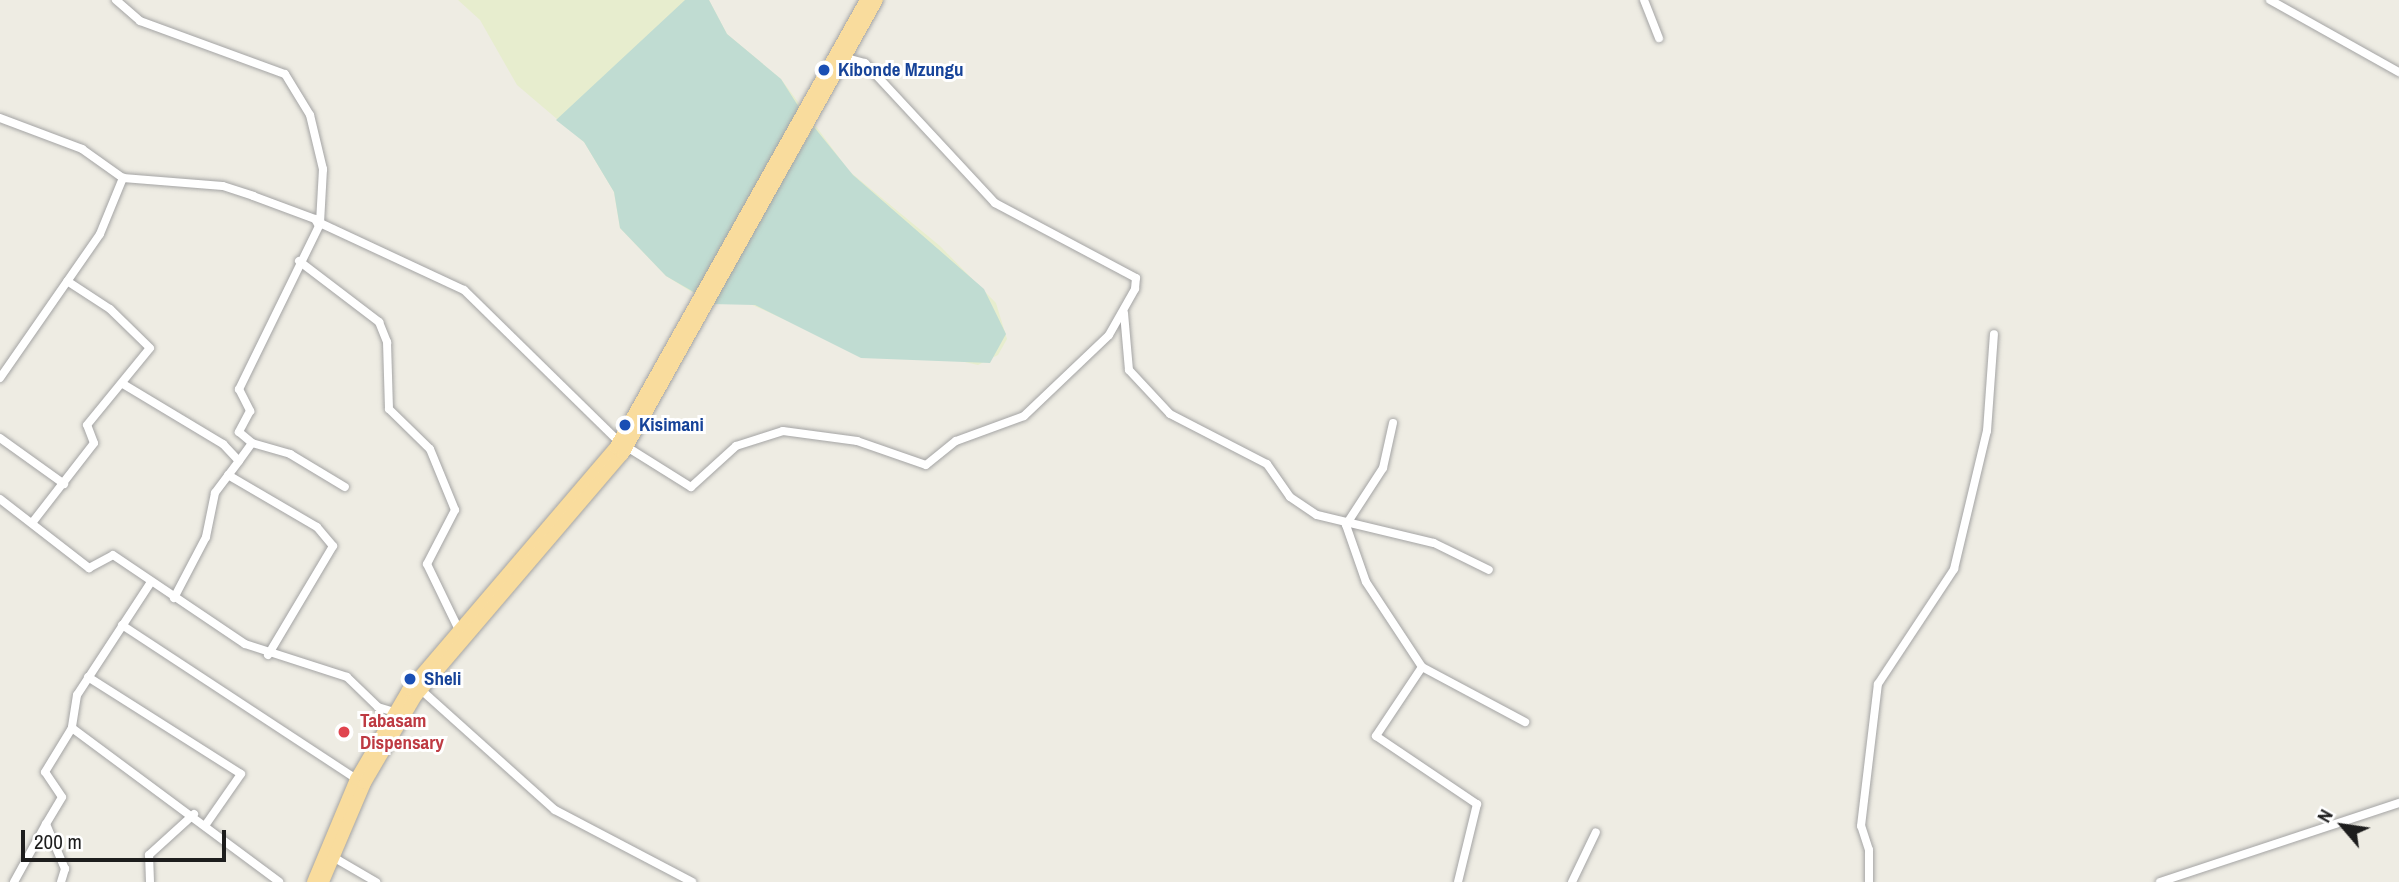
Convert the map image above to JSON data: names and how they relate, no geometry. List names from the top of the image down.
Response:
{
  "places": [
    "Kibonde Mzungu",
    "Kisimani",
    "Sheli",
    "Tabasam Dispensary"
  ],
  "scale_bar": "200 m",
  "north": "top left"
}
